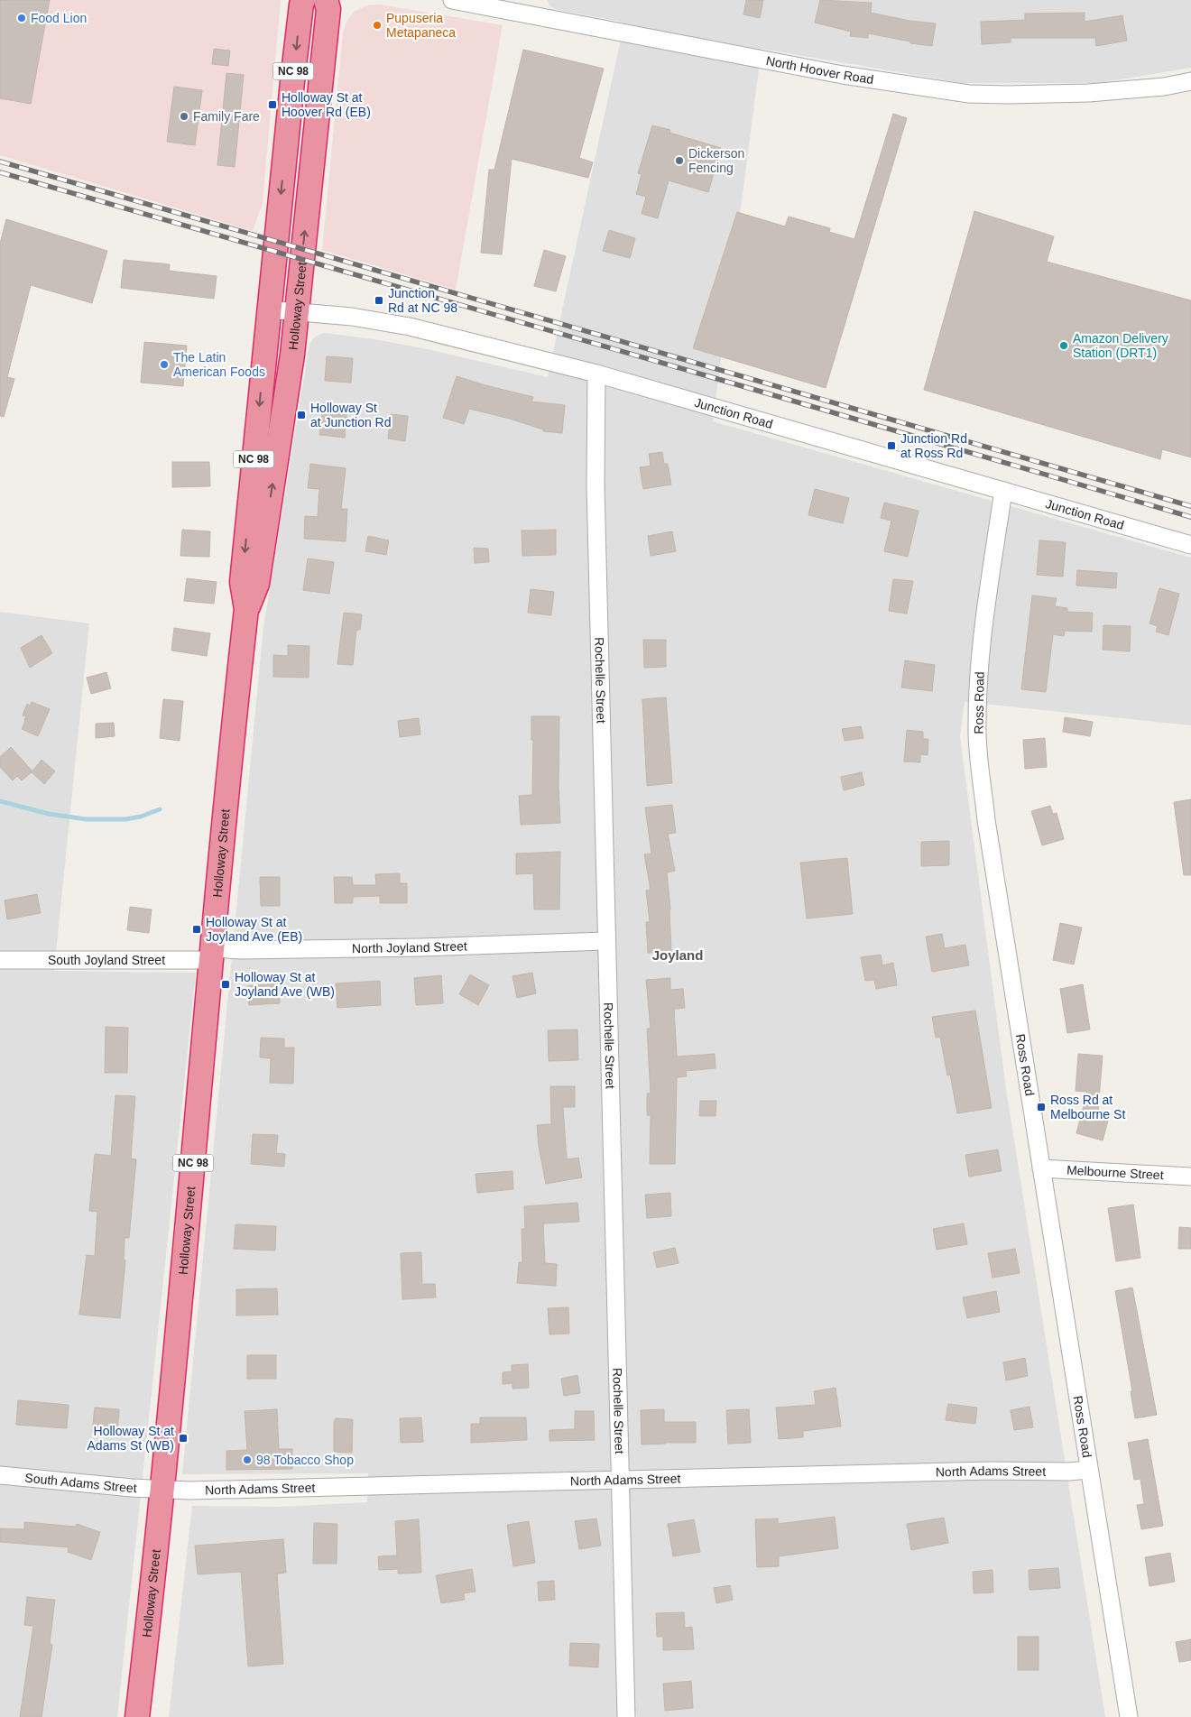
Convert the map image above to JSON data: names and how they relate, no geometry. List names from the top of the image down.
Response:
{
  "streets": {
    "highway": ["NC 98", "Holloway Street"],
    "street": [
      "North Hoover Road",
      "Junction Road",
      "Rochelle Street",
      "Ross Road",
      "North Joyland Street",
      "South Joyland Street",
      "Melbourne Street",
      "North Adams Street",
      "South Adams Street"
    ]
  },
  "crossings": [
    ["Holloway Street", "Junction Road"],
    ["Holloway Street", "North Joyland Street"],
    ["Holloway Street", "South Joyland Street"],
    ["Holloway Street", "North Adams Street"],
    ["Holloway Street", "South Adams Street"],
    ["Junction Road", "Rochelle Street"],
    ["Junction Road", "Ross Road"],
    ["Rochelle Street", "North Joyland Street"],
    ["Rochelle Street", "North Adams Street"],
    ["Ross Road", "Melbourne Street"],
    ["Ross Road", "North Adams Street"],
    ["North Joyland Street", "South Joyland Street"],
    ["North Adams Street", "South Adams Street"]
  ],
  "districts": ["Joyland"],
  "places": {
    "other": [
      "Food Lion",
      "Pupuseria Metapaneca",
      "Family Fare",
      "Dickerson Fencing",
      "Amazon Delivery Station (DRT1)",
      "The Latin American Foods",
      "98 Tobacco Shop"
    ],
    "transit": [
      "Holloway St at Hoover Rd (EB)",
      "Junction Rd at NC 98",
      "Holloway St at Junction Rd",
      "Junction Rd at Ross Rd",
      "Holloway St at Joyland Ave (EB)",
      "Holloway St at Joyland Ave (WB)",
      "Ross Rd at Melbourne St",
      "Holloway St at Adams St (WB)"
    ]
  }
}
